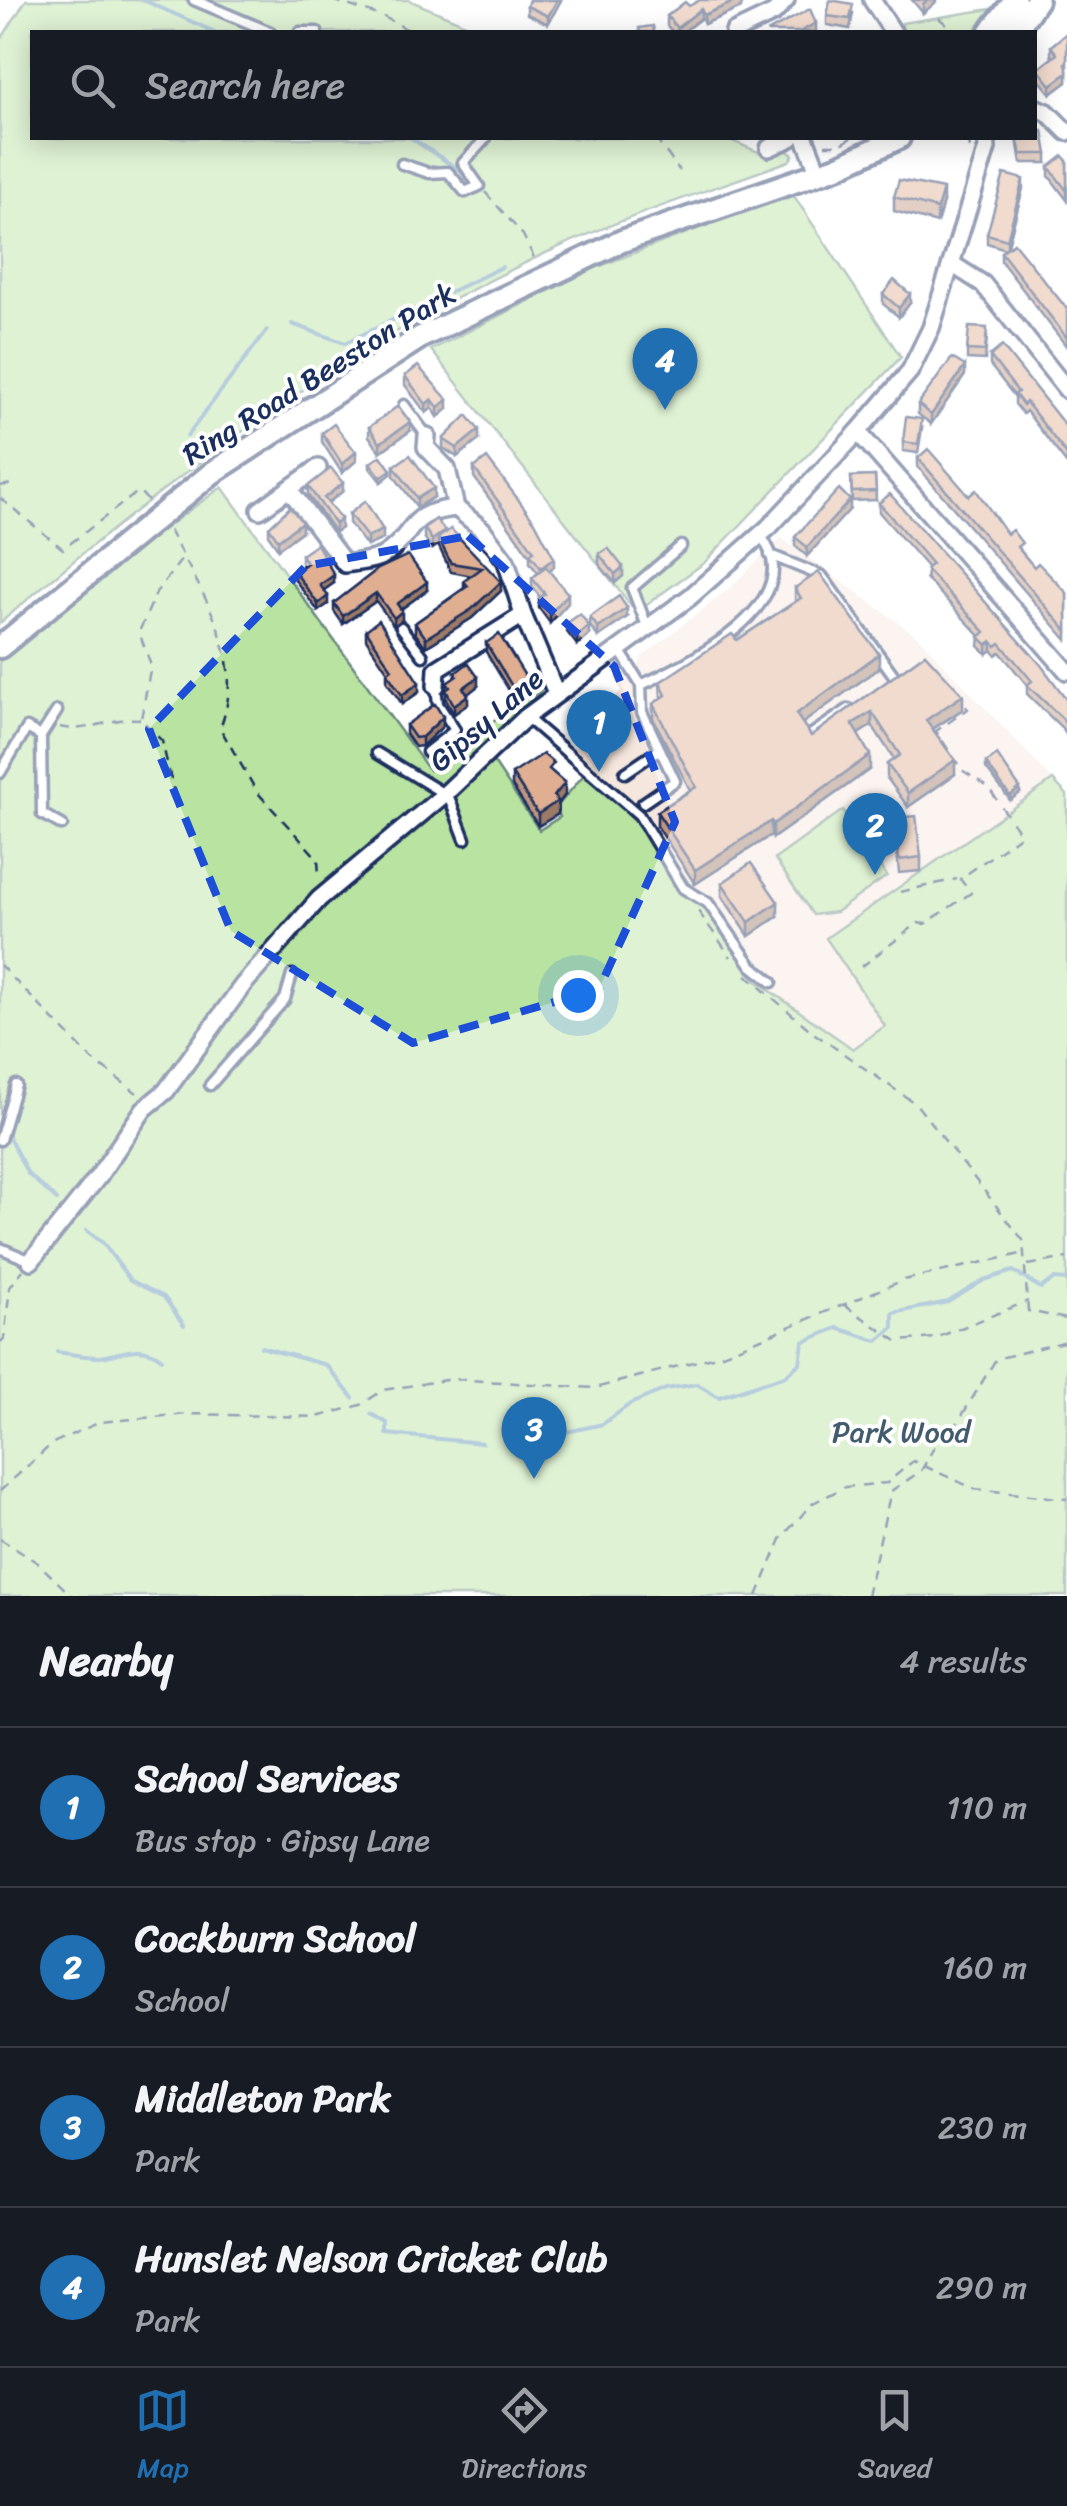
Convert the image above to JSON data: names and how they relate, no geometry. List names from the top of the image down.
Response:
{
  "streets": {
    "street": ["Ring Road Beeston Park", "Gipsy Lane"]
  },
  "parks": ["Park Wood"],
  "page": {
    "search": "Search here",
    "pins": [
      "4",
      "1",
      "2",
      "3"
    ],
    "heading": ["Nearby", "4 results"],
    "list": [
      {
        "mark": "1",
        "name": "School Services",
        "note": "Bus stop · Gipsy Lane",
        "value": "110 m"
      },
      {
        "mark": "2",
        "name": "Cockburn School",
        "note": "School",
        "value": "160 m"
      },
      {
        "mark": "3",
        "name": "Middleton Park",
        "note": "Park",
        "value": "230 m"
      },
      {
        "mark": "4",
        "name": "Hunslet Nelson Cricket Club",
        "note": "Park",
        "value": "290 m"
      }
    ],
    "nav": ["Map", "Directions", "Saved"]
  }
}
